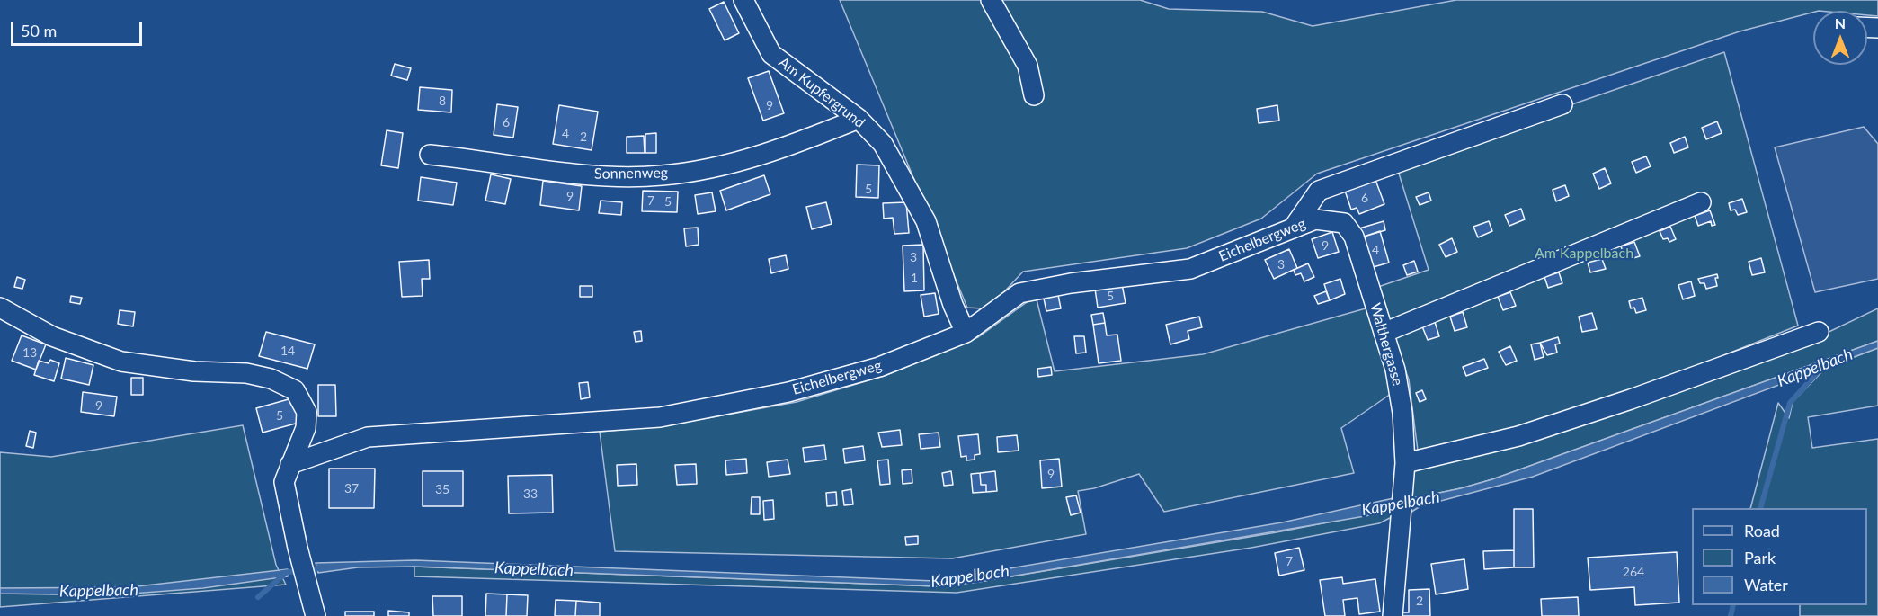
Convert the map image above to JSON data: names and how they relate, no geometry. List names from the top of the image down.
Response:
{
  "streets": {
    "street": [
      "Am Kupfergrund",
      "Sonnenweg",
      "Eichelbergweg",
      "Walthergasse"
    ]
  },
  "crossings": [
    ["Am Kupfergrund", "Sonnenweg"],
    ["Am Kupfergrund", "Eichelbergweg"],
    ["Eichelbergweg", "Walthergasse"]
  ],
  "water": ["Kappelbach"],
  "parks": ["Am Kappelbach"],
  "house_numbers": [
    "8",
    "9",
    "6",
    "4",
    "2",
    "5",
    "9",
    "6",
    "7",
    "5",
    "9",
    "4",
    "3",
    "3",
    "1",
    "5",
    "14",
    "13",
    "9",
    "5",
    "9",
    "37",
    "35",
    "33",
    "7",
    "264",
    "2"
  ],
  "legend": ["Road", "Park", "Water"],
  "scale_bar": "50 m",
  "north": "top"
}
